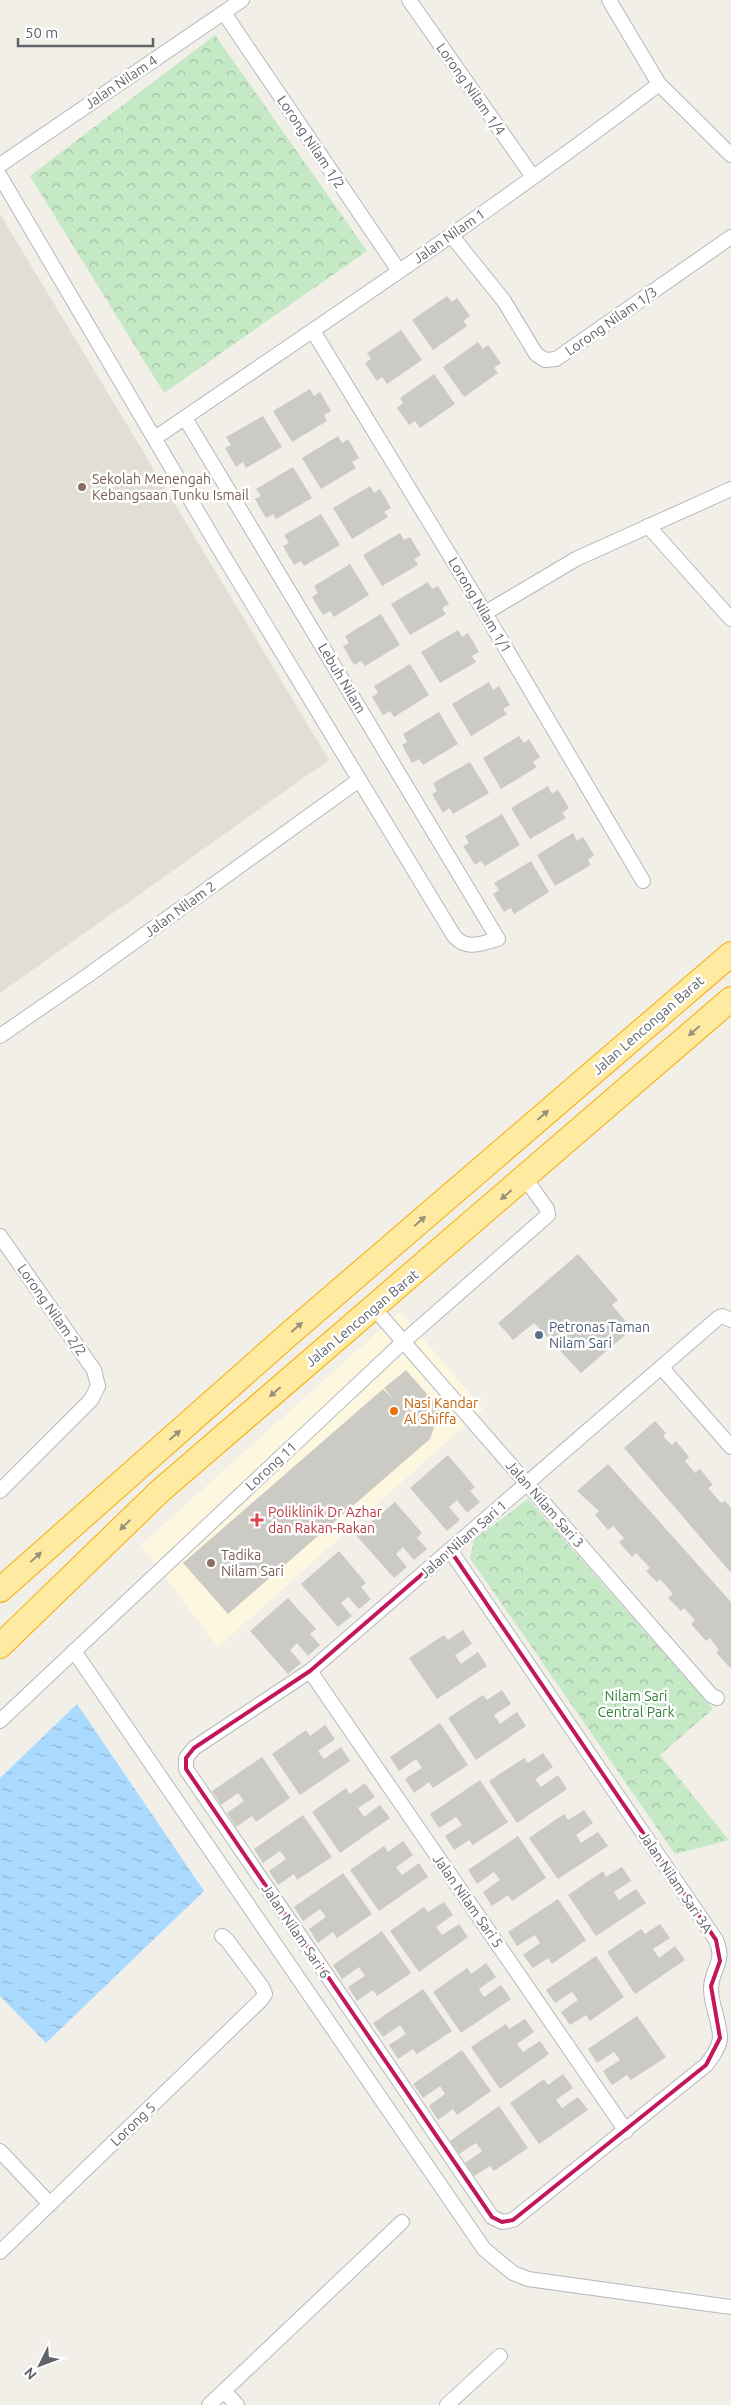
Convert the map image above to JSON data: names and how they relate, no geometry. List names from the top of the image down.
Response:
{
  "streets": {
    "highway": ["Jalan Lencongan Barat"],
    "street": [
      "Jalan Nilam 4",
      "Lorong Nilam 1/4",
      "Lorong Nilam 1/2",
      "Jalan Nilam 1",
      "Lorong Nilam 1/3",
      "Lorong Nilam 1/1",
      "Lebuh Nilam",
      "Jalan Nilam 2",
      "Lorong Nilam 2/2",
      "Lorong 11",
      "Jalan Nilam Sari 3",
      "Jalan Nilam Sari 1",
      "Jalan Nilam Sari 3A",
      "Jalan Nilam Sari 5",
      "Jalan Nilam Sari 6",
      "Lorong 5"
    ]
  },
  "crossings": [
    ["Jalan Nilam 4", "Lorong Nilam 1/2"],
    ["Lorong Nilam 1/4", "Jalan Nilam 1"],
    ["Lorong Nilam 1/2", "Jalan Nilam 1"],
    ["Jalan Nilam 1", "Lorong Nilam 1/3"],
    ["Jalan Nilam 1", "Lorong Nilam 1/1"],
    ["Jalan Nilam 1", "Lebuh Nilam"],
    ["Lebuh Nilam", "Jalan Nilam 2"],
    ["Jalan Lencongan Barat", "Lorong 11"],
    ["Jalan Lencongan Barat", "Jalan Nilam Sari 3"],
    ["Lorong 11", "Jalan Nilam Sari 3"],
    ["Jalan Nilam Sari 3", "Jalan Nilam Sari 1"],
    ["Jalan Nilam Sari 1", "Jalan Nilam Sari 3A"],
    ["Jalan Nilam Sari 1", "Jalan Nilam Sari 5"],
    ["Jalan Nilam Sari 1", "Jalan Nilam Sari 6"],
    ["Jalan Nilam Sari 3A", "Jalan Nilam Sari 5"],
    ["Jalan Nilam Sari 3A", "Jalan Nilam Sari 6"],
    ["Jalan Nilam Sari 5", "Jalan Nilam Sari 6"]
  ],
  "parks": ["Nilam Sari Central Park"],
  "places": {
    "other": [
      "Sekolah Menengah Kebangsaan Tunku Ismail",
      "Petronas Taman Nilam Sari",
      "Nasi Kandar Al Shiffa",
      "Tadika Nilam Sari"
    ],
    "health": ["Poliklinik Dr Azhar dan Rakan-Rakan"]
  },
  "scale_bar": "50 m",
  "north": "bottom left"
}
